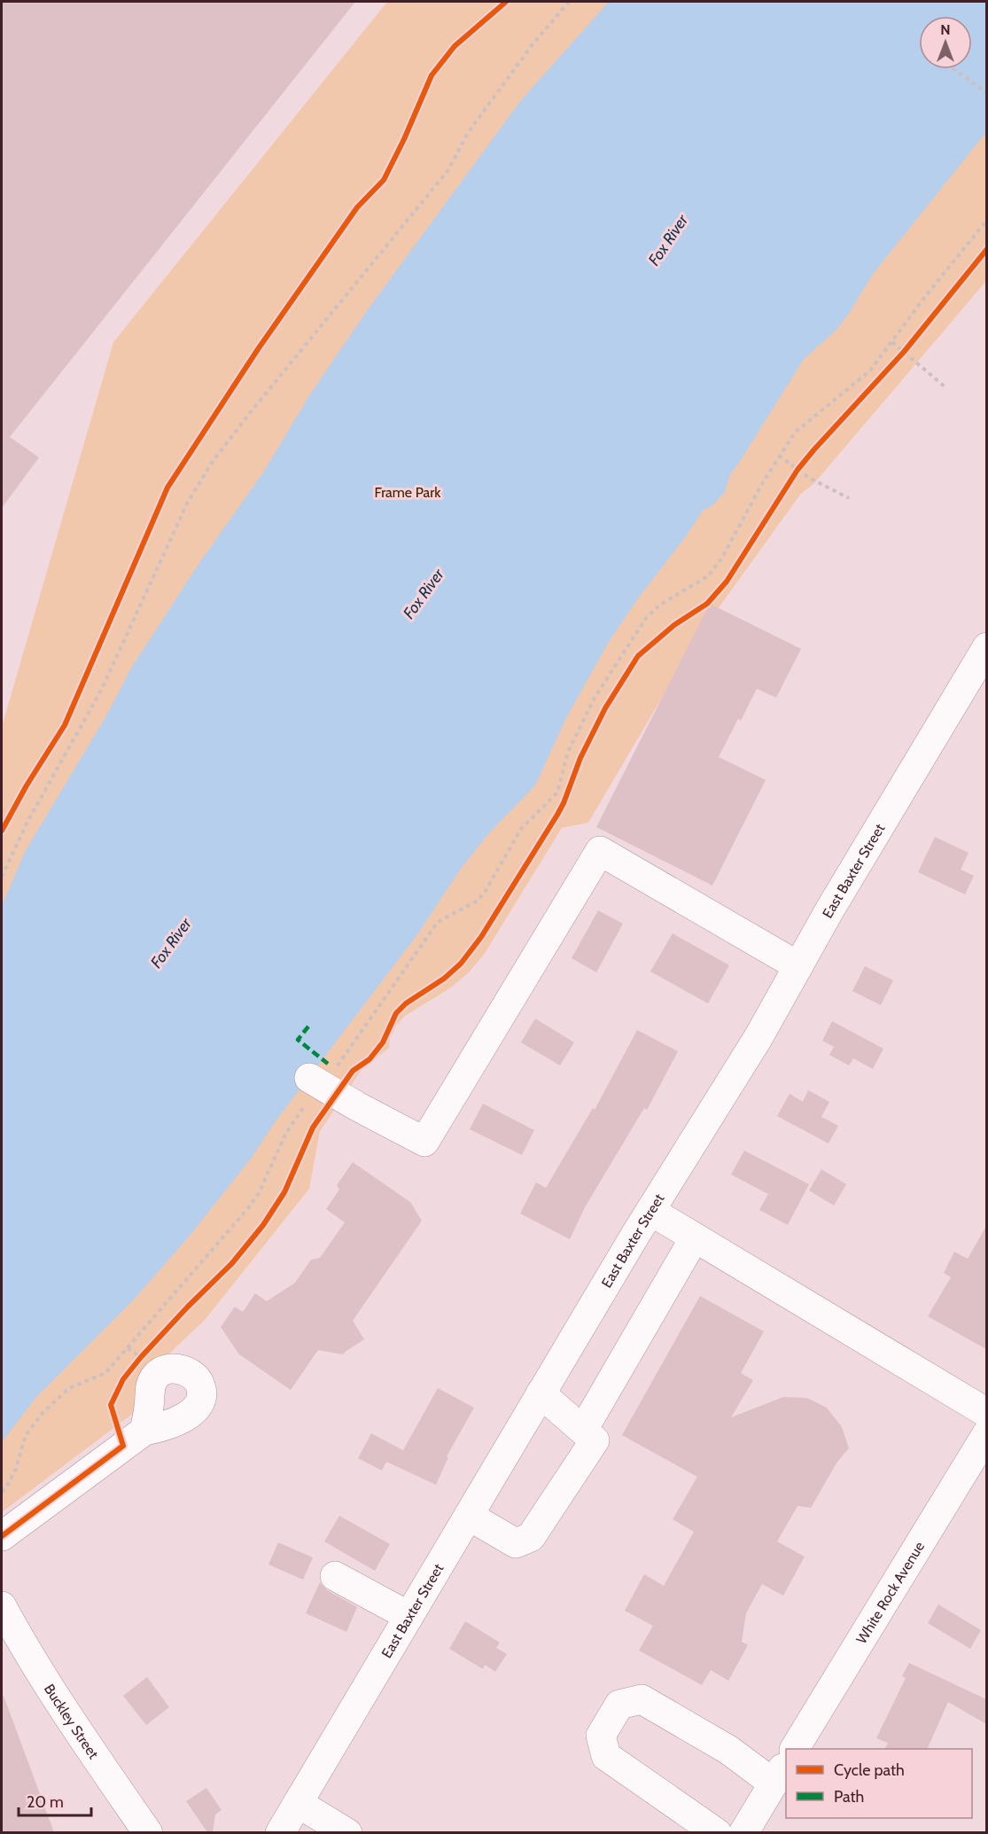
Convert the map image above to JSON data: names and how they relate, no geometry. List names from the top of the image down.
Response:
{
  "streets": {
    "street": ["East Baxter Street", "White Rock Avenue", "Buckley Street"]
  },
  "water": ["Fox River"],
  "parks": ["Frame Park"],
  "legend": ["Cycle path", "Path"],
  "scale_bar": "20 m",
  "north": "top"
}
